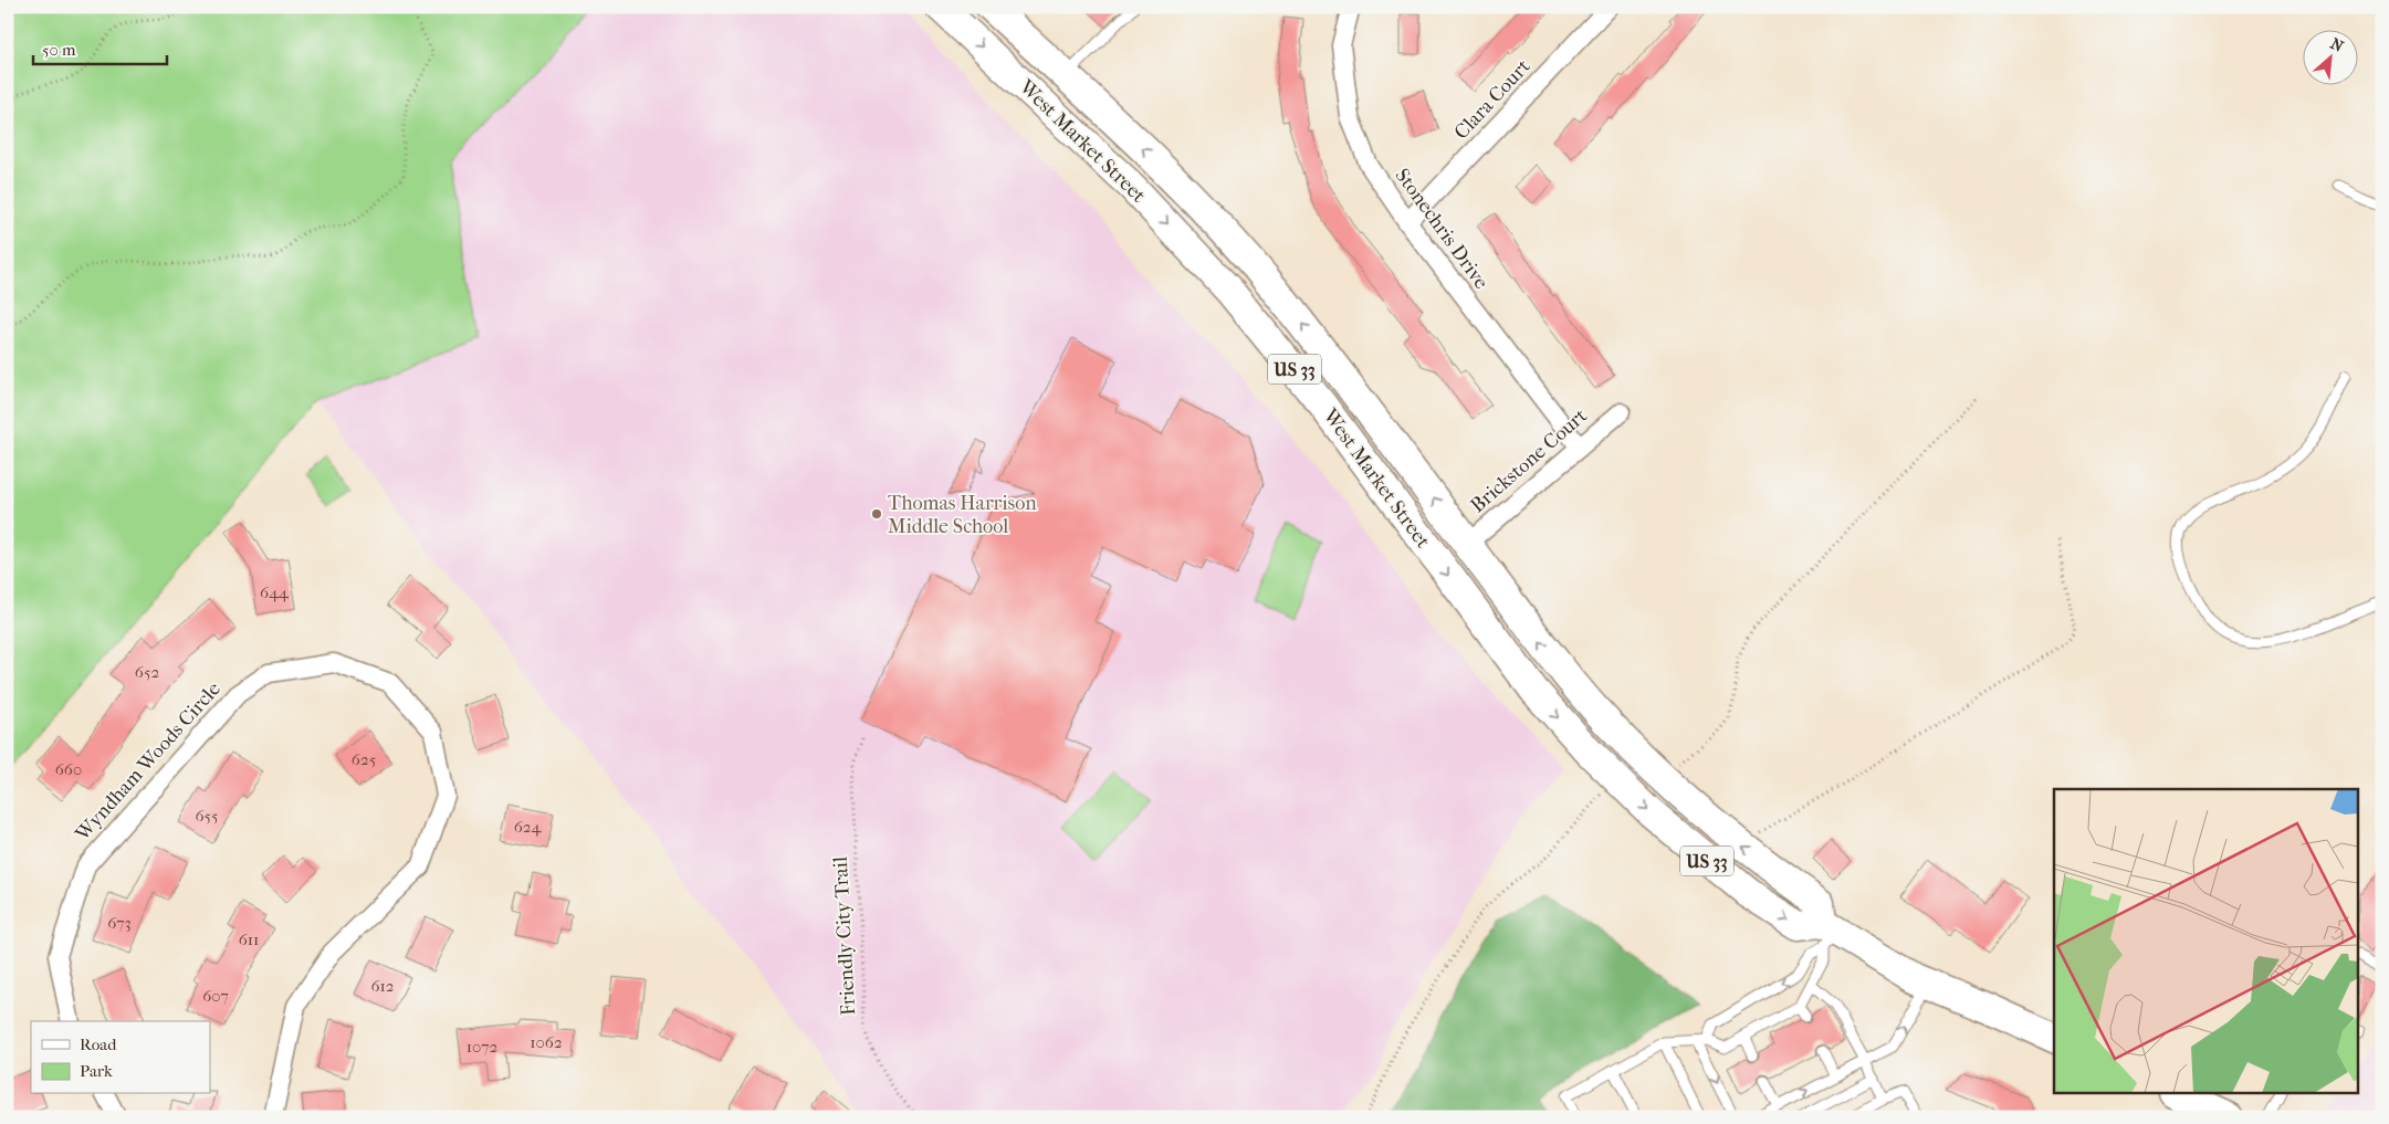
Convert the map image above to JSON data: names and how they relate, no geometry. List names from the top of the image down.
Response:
{
  "streets": {
    "main road": ["West Market Street", "US 33"],
    "street": [
      "Clara Court",
      "Stonechris Drive",
      "Brickstone Court",
      "Wyndham Woods Circle"
    ],
    "path": ["Friendly City Trail"]
  },
  "crossings": [
    ["Clara Court", "Stonechris Drive"],
    ["West Market Street", "Brickstone Court"],
    ["Stonechris Drive", "Brickstone Court"]
  ],
  "places": ["Thomas Harrison Middle School"],
  "house_numbers": [
    "644",
    "652",
    "625",
    "660",
    "655",
    "624",
    "673",
    "611",
    "612",
    "607",
    "1062",
    "1072"
  ],
  "legend": ["Road", "Park"],
  "scale_bar": "50 m",
  "north": "top right"
}
